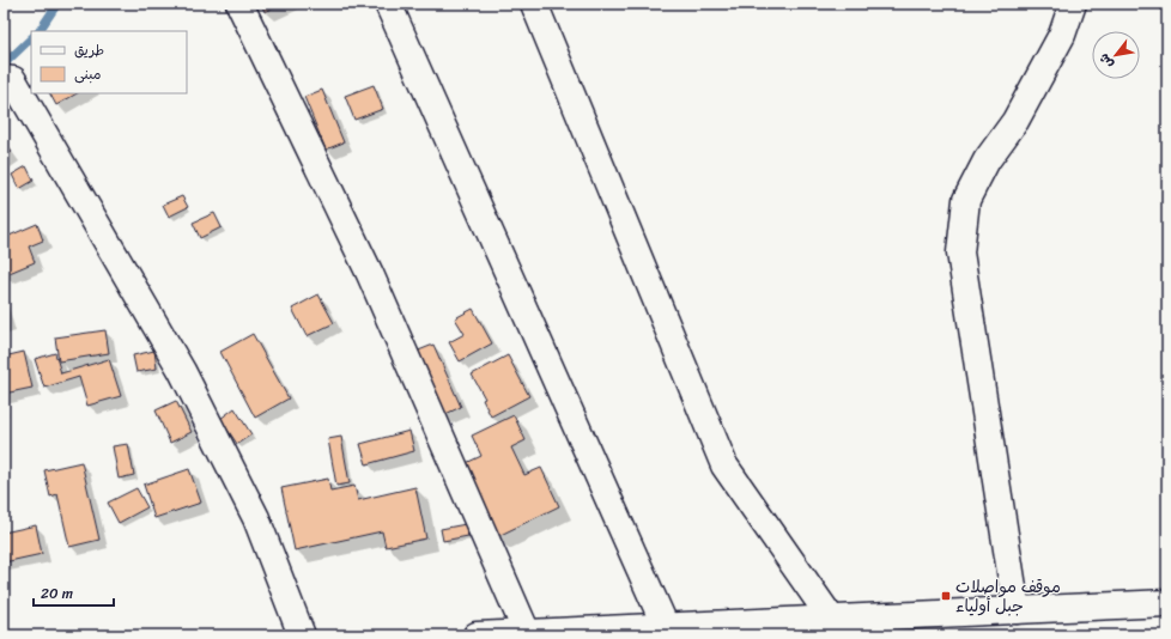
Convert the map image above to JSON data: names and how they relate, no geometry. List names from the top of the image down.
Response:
{
  "places": {
    "transit": ["موقف مواصلات جبل أولياء"]
  },
  "legend": ["طريق", "مبنى"],
  "scale_bar": "20 m",
  "north": "bottom left"
}
